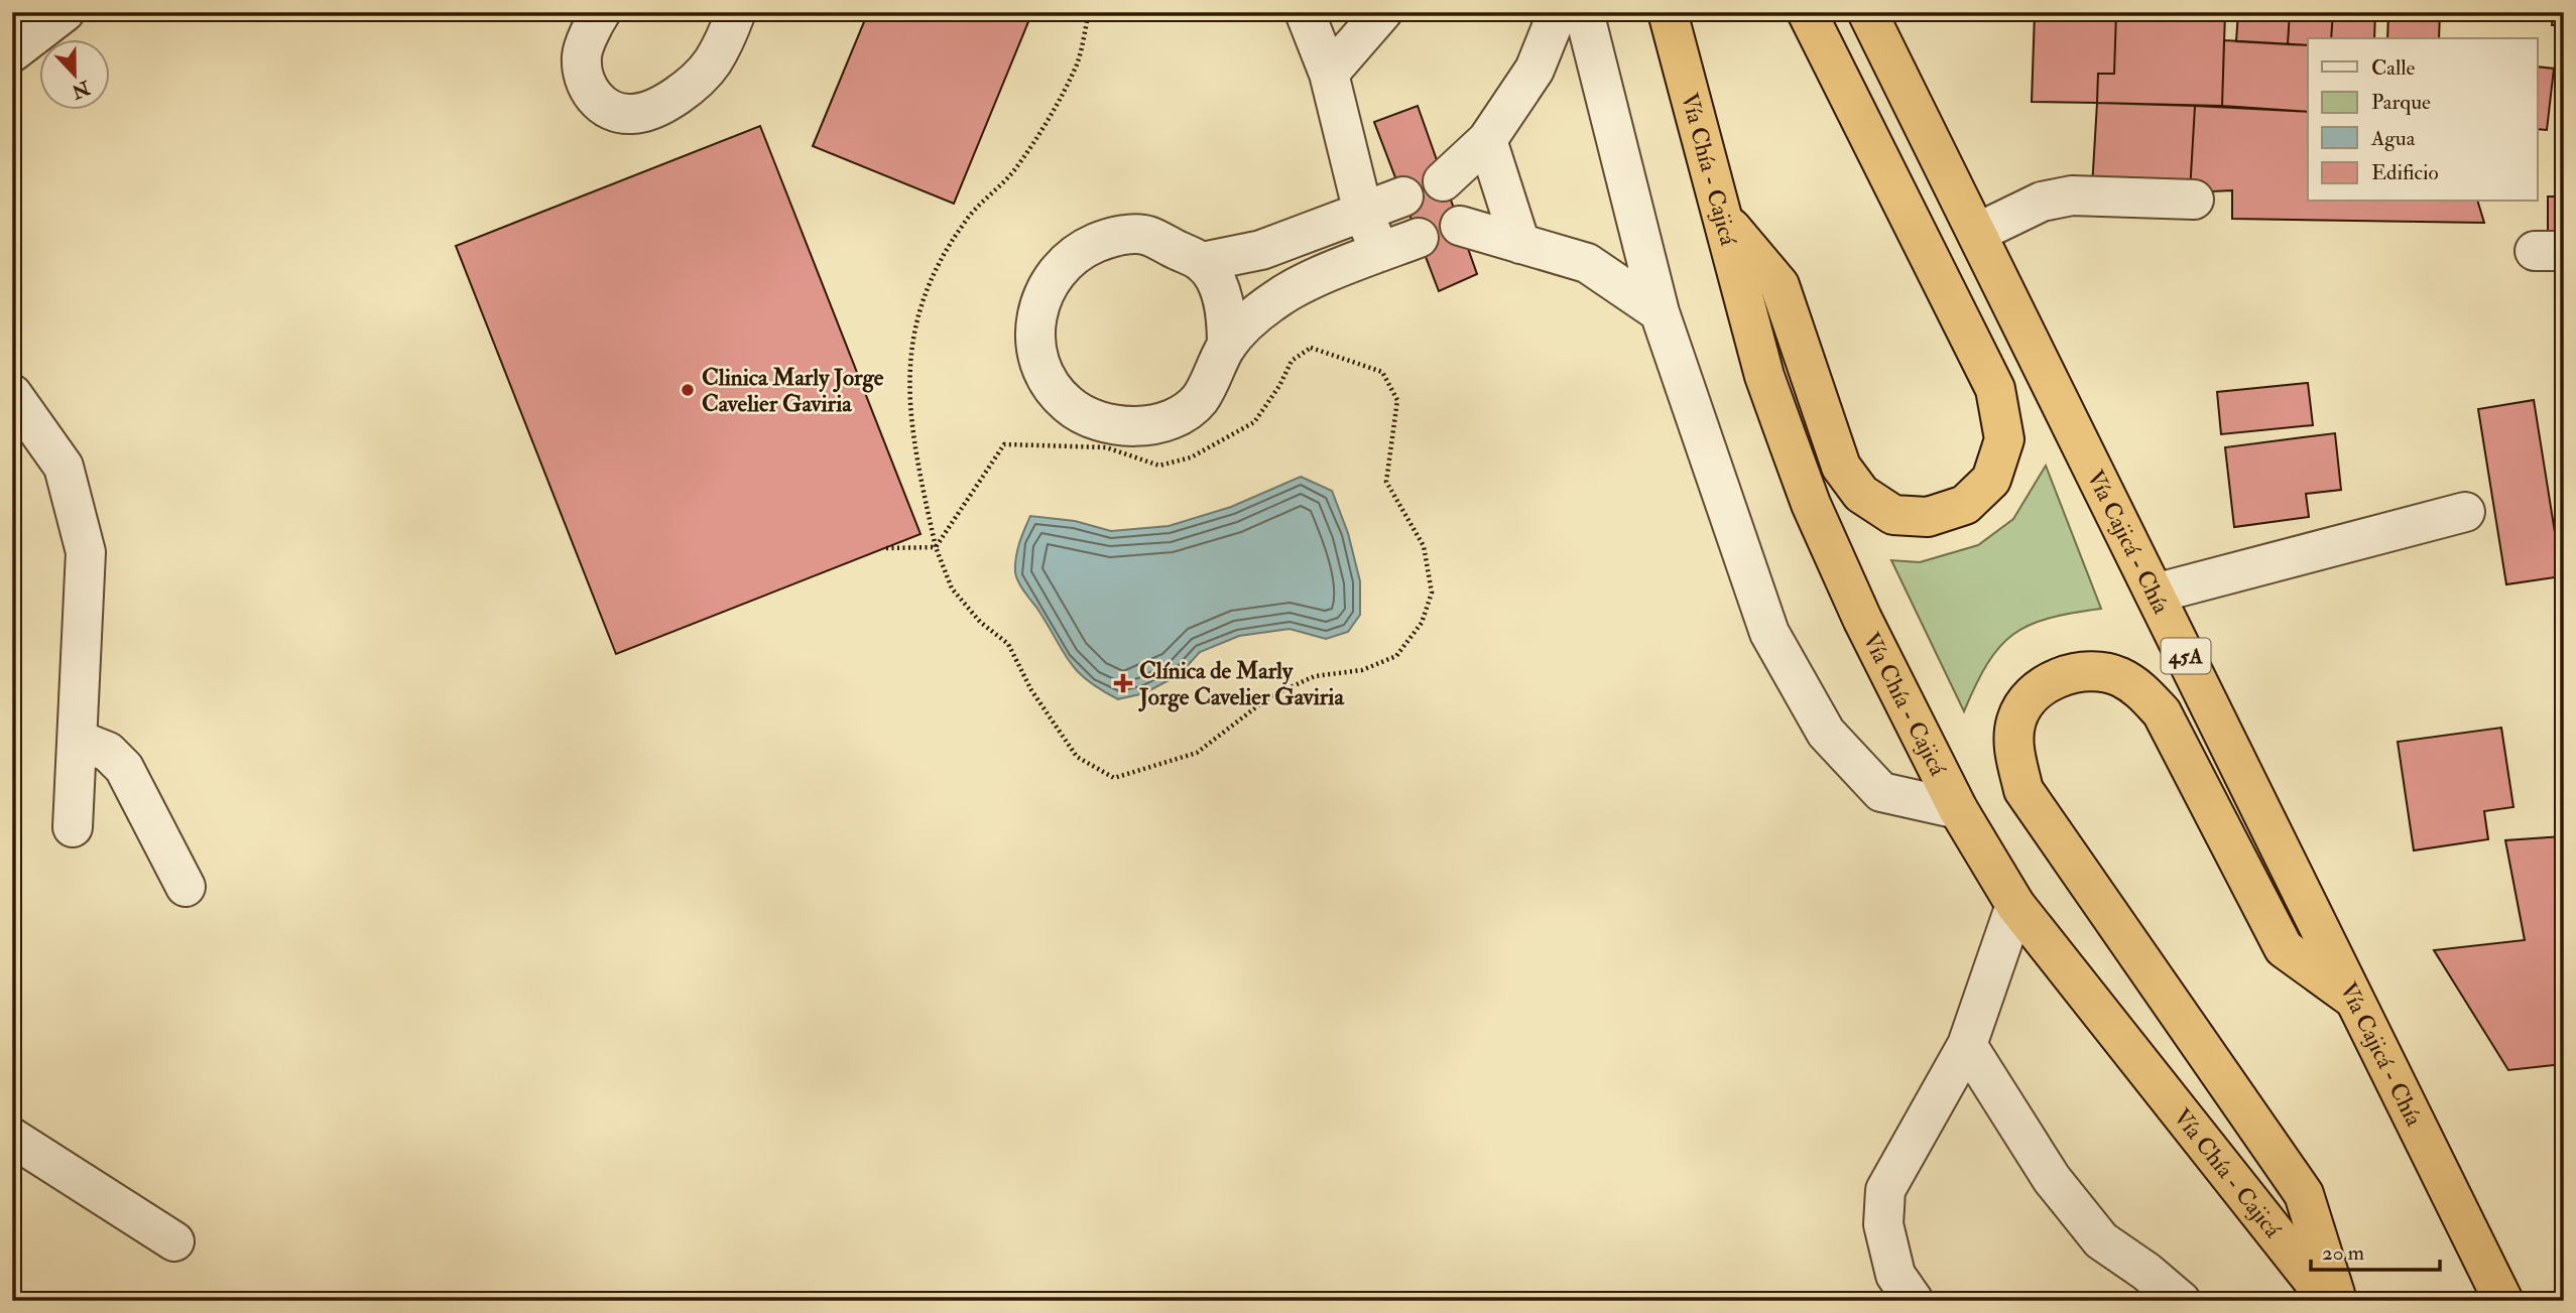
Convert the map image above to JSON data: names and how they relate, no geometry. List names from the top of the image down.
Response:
{
  "streets": {
    "highway": ["Vía Chía - Cajicá", "Vía Cajicá - Chía", "45A"]
  },
  "places": {
    "other": ["Clinica Marly Jorge Cavelier Gaviria"],
    "health": ["Clínica de Marly Jorge Cavelier Gaviria"]
  },
  "legend": [
    "Calle",
    "Parque",
    "Agua",
    "Edificio"
  ],
  "scale_bar": "20 m",
  "north": "bottom"
}
